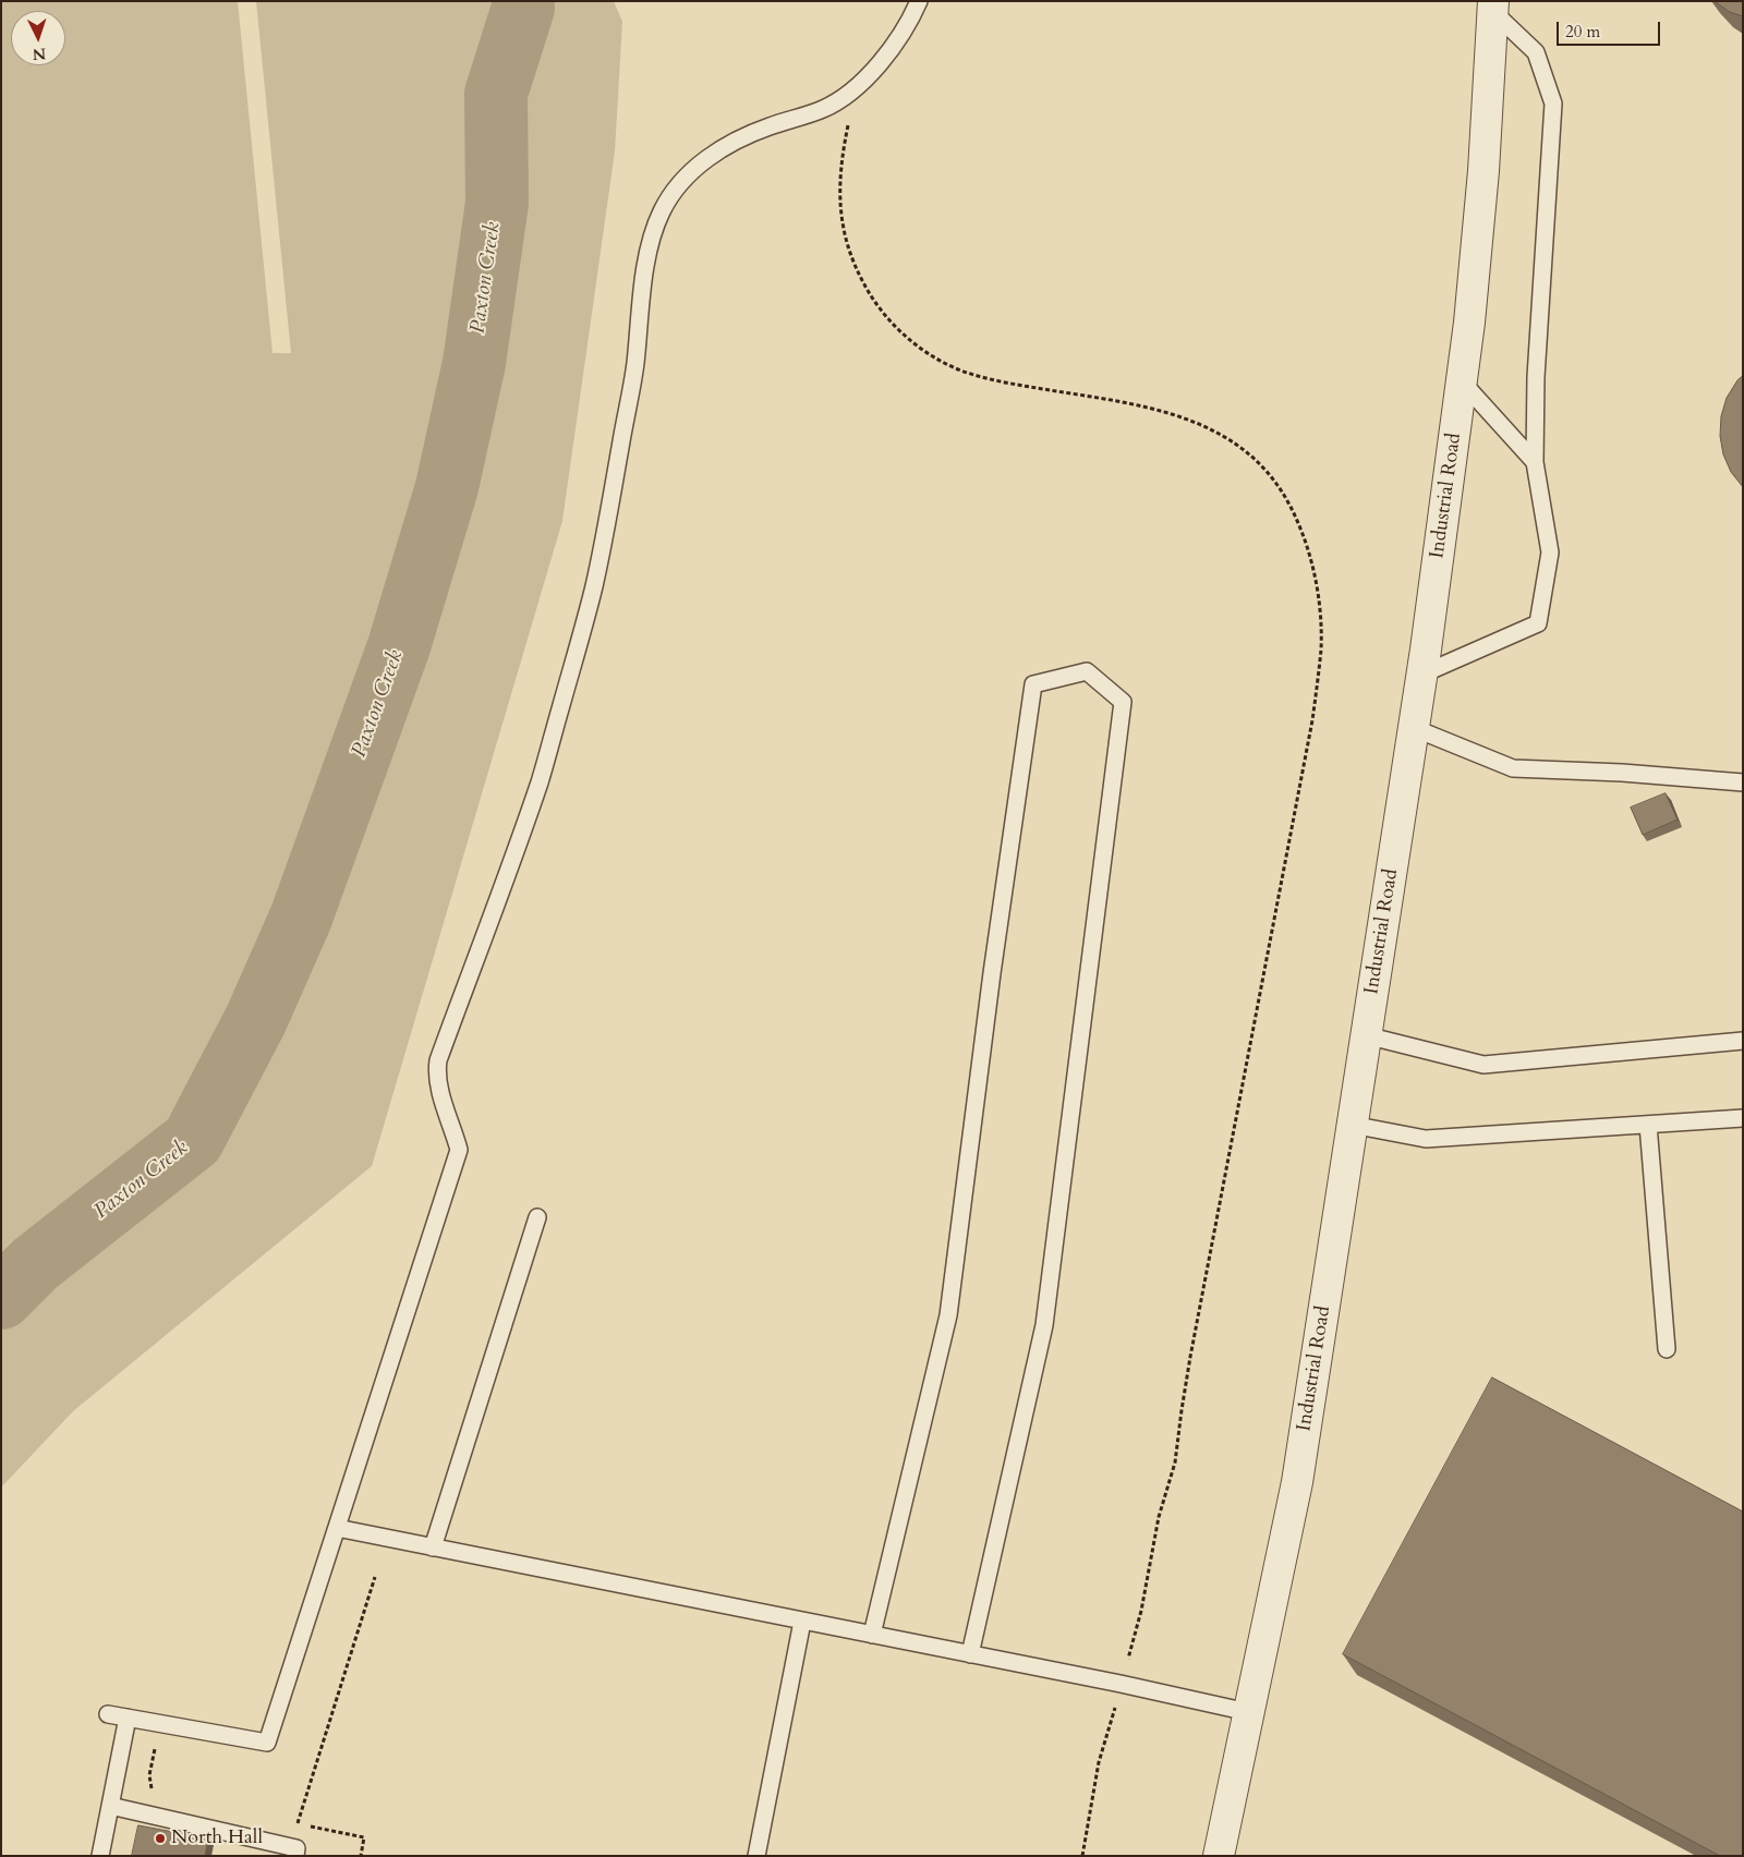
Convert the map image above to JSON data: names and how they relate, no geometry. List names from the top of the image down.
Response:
{
  "streets": {
    "street": ["Industrial Road"]
  },
  "water": ["Paxton Creek"],
  "places": ["North Hall"],
  "scale_bar": "20 m",
  "north": "bottom"
}
